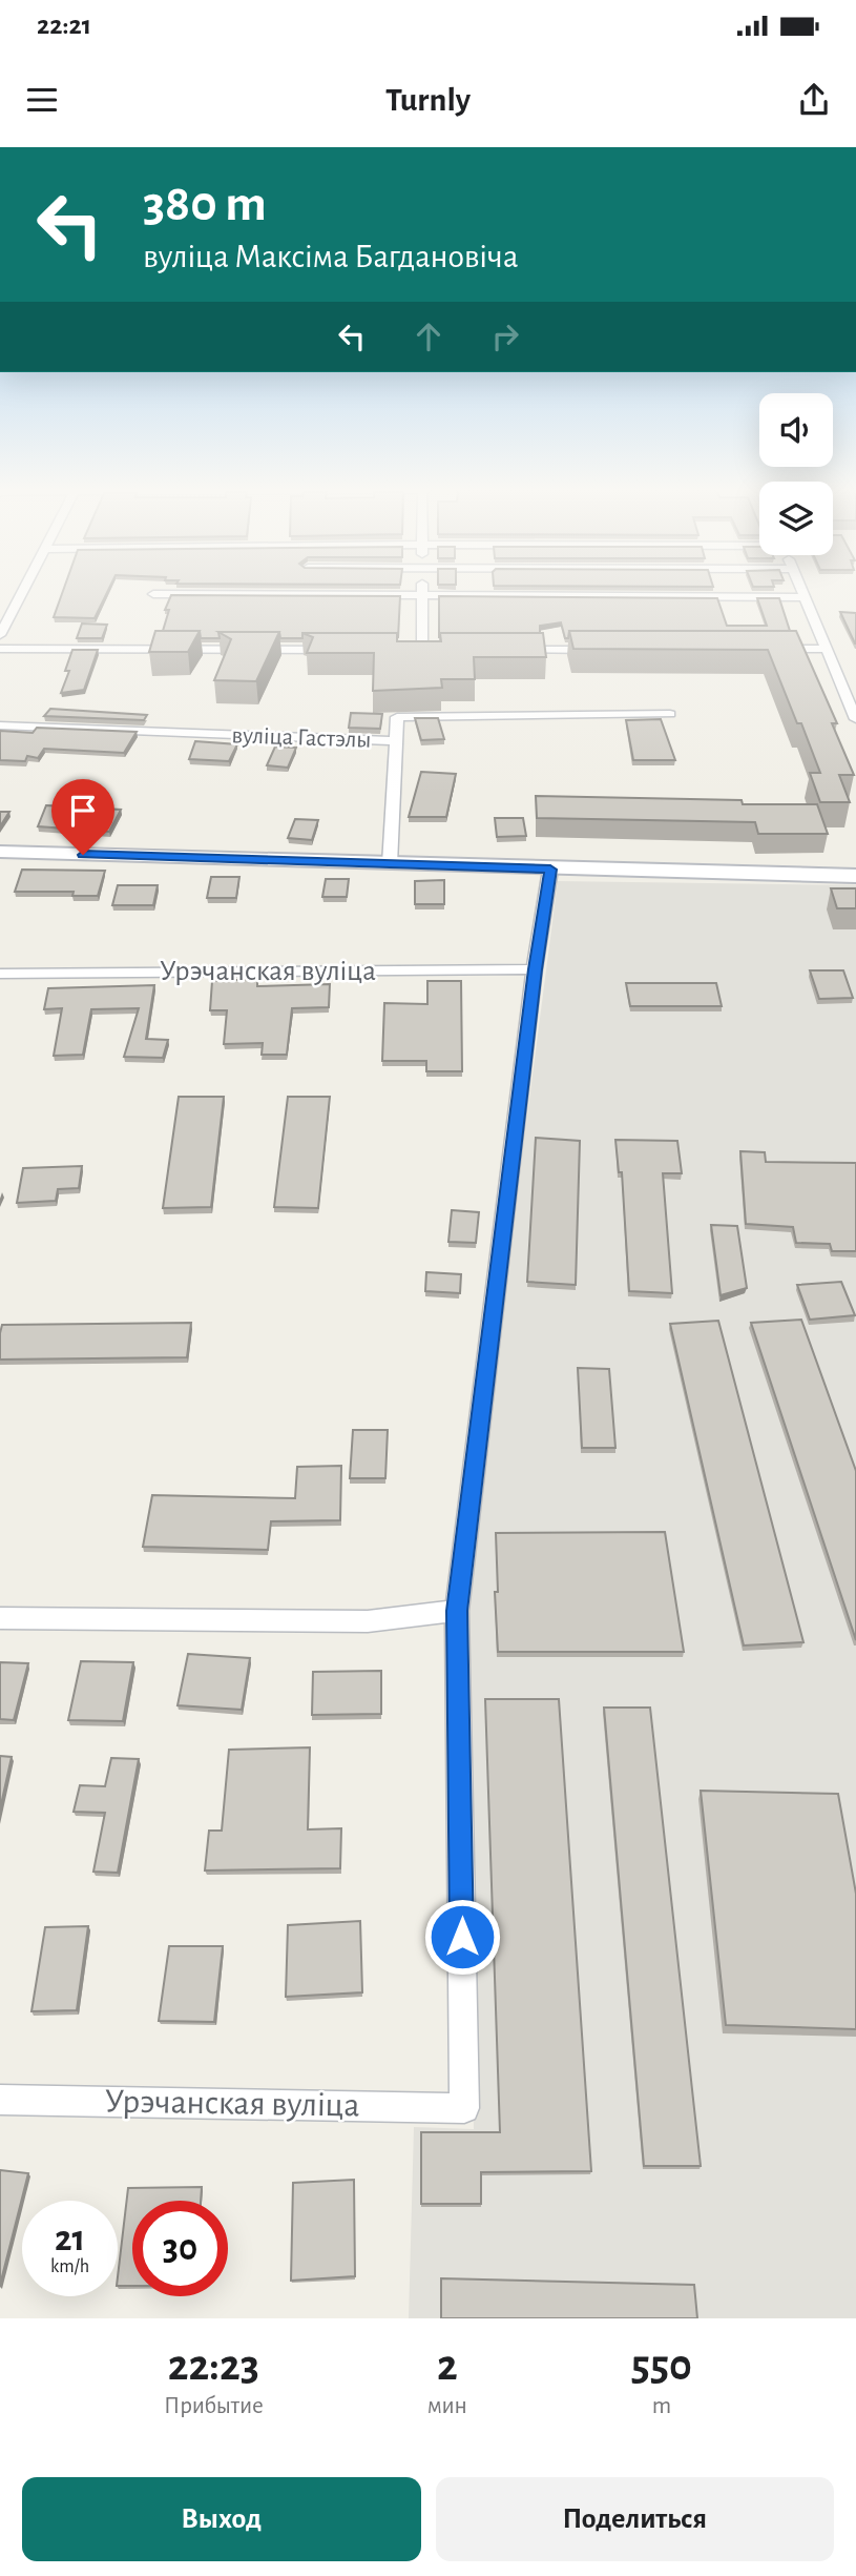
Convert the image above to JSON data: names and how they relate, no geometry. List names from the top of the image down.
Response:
{
  "streets": {
    "street": ["вуліца Гастэлы", "Урэчанская вуліца"]
  },
  "page": {
    "status": "22:21",
    "header": "Turnly",
    "turn": ["380 m", "вуліца Максіма Багдановіча"],
    "speed": "21 km/h",
    "limit": "30",
    "eta": [
      "22:23",
      "Прибытие",
      "2",
      "мин",
      "550",
      "m"
    ],
    "buttons": ["Выход", "Поделиться"]
  }
}
